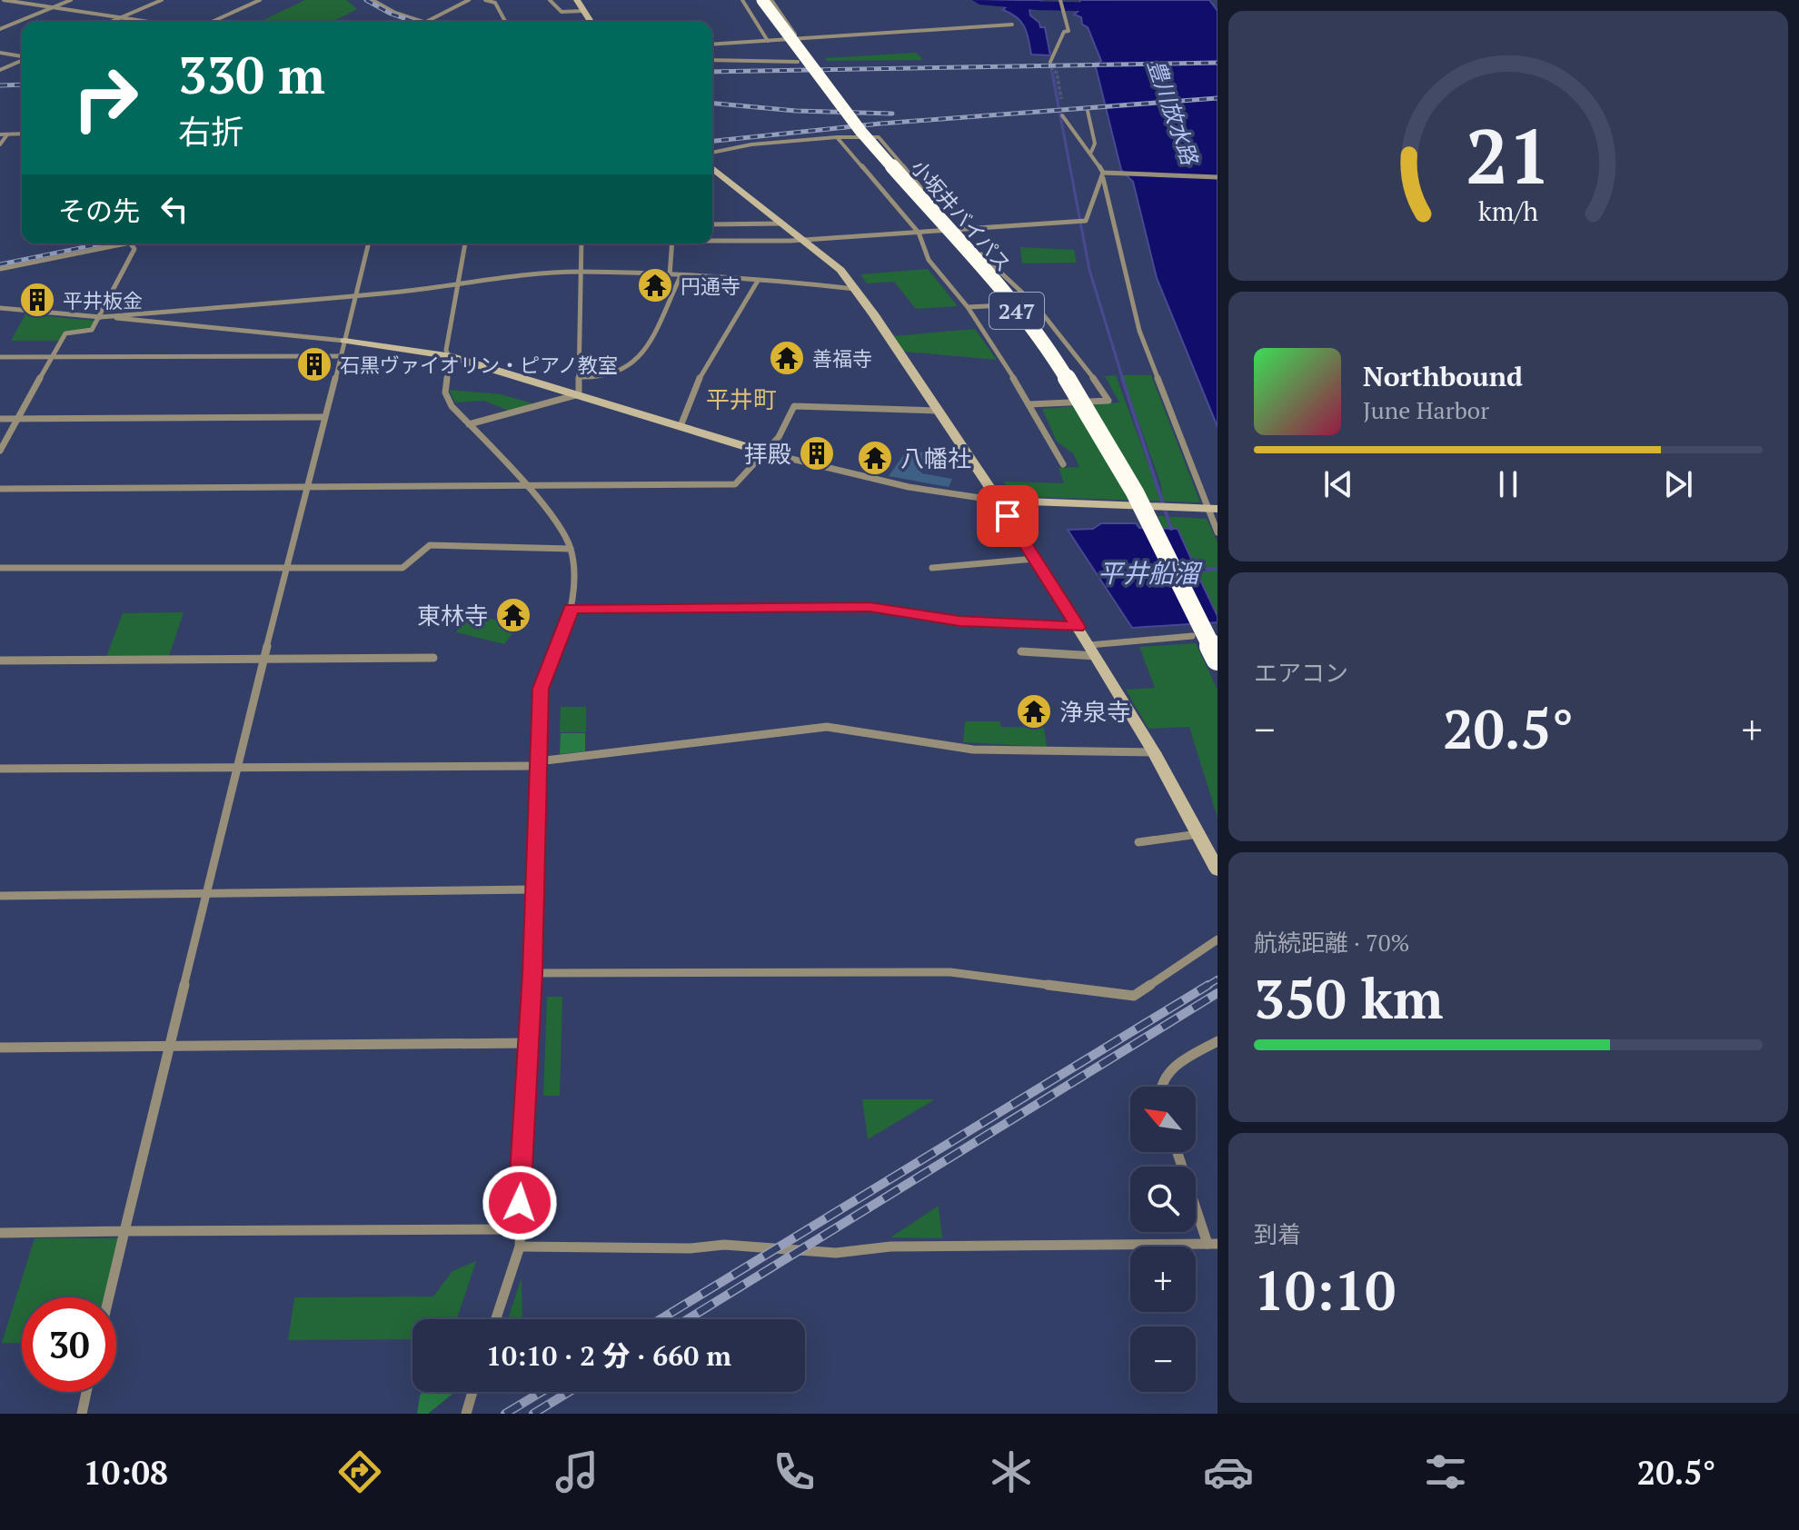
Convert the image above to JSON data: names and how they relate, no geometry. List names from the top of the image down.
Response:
{
  "streets": {
    "highway": ["小坂井バイパス", "247"]
  },
  "districts": ["平井町"],
  "water": ["豊川放水路", "平井船溜"],
  "places": {
    "temple": [
      "円通寺",
      "善福寺",
      "八幡社",
      "東林寺",
      "浄泉寺"
    ],
    "building": ["平井板金", "石黒ヴァイオリン・ピアノ教室", "拝殿"]
  },
  "north": "top left",
  "page": {
    "turn": ["330 m", "右折"],
    "then": "その先",
    "song": ["Northbound", "June Harbor"],
    "tile": [
      "エアコン",
      ["航続距離 · 70%", "350 km"],
      ["到着", "10:10"]
    ],
    "heat": ["−", "20.5°", "+"],
    "map_buttons": ["+", "−"],
    "limit": "30",
    "trip": "10:10 · 2 分 · 660 m",
    "tabs": ["10:08", "20.5°"],
    "gauge": ["21", "km/h"]
  }
}
